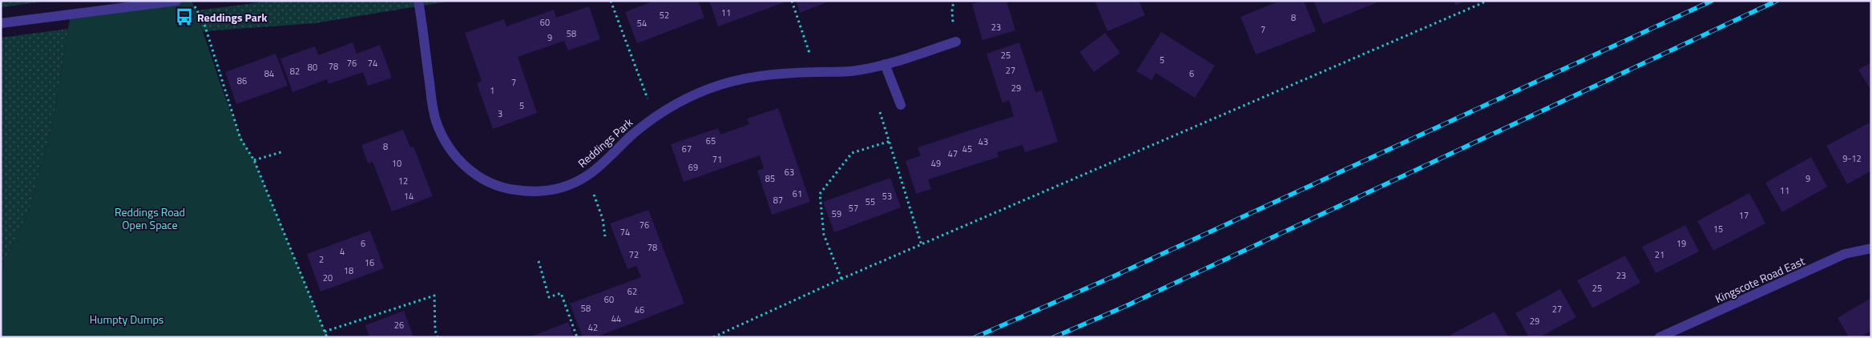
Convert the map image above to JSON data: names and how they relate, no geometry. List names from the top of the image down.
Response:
{
  "streets": {
    "street": ["Reddings Park", "Kingscote Road East"]
  },
  "parks": ["Reddings Road Open Space", "Humpty Dumps"],
  "places": {
    "bus stop": ["Reddings Park"]
  },
  "house_numbers": [
    "11",
    "52",
    "8",
    "60",
    "54",
    "23",
    "7",
    "58",
    "9",
    "25",
    "5",
    "76",
    "74",
    "78",
    "80",
    "27",
    "82",
    "84",
    "6",
    "86",
    "7",
    "29",
    "1",
    "5",
    "3",
    "65",
    "43",
    "8",
    "67",
    "45",
    "47",
    "9-12",
    "71",
    "10",
    "49",
    "69",
    "63",
    "85",
    "9",
    "12",
    "11",
    "61",
    "14",
    "53",
    "87",
    "55",
    "57",
    "59",
    "17",
    "76",
    "15",
    "74",
    "6",
    "19",
    "78",
    "4",
    "72",
    "21",
    "2",
    "16",
    "18",
    "23",
    "20",
    "25",
    "62",
    "60",
    "58",
    "27",
    "46",
    "44",
    "29",
    "26",
    "42"
  ]
}
